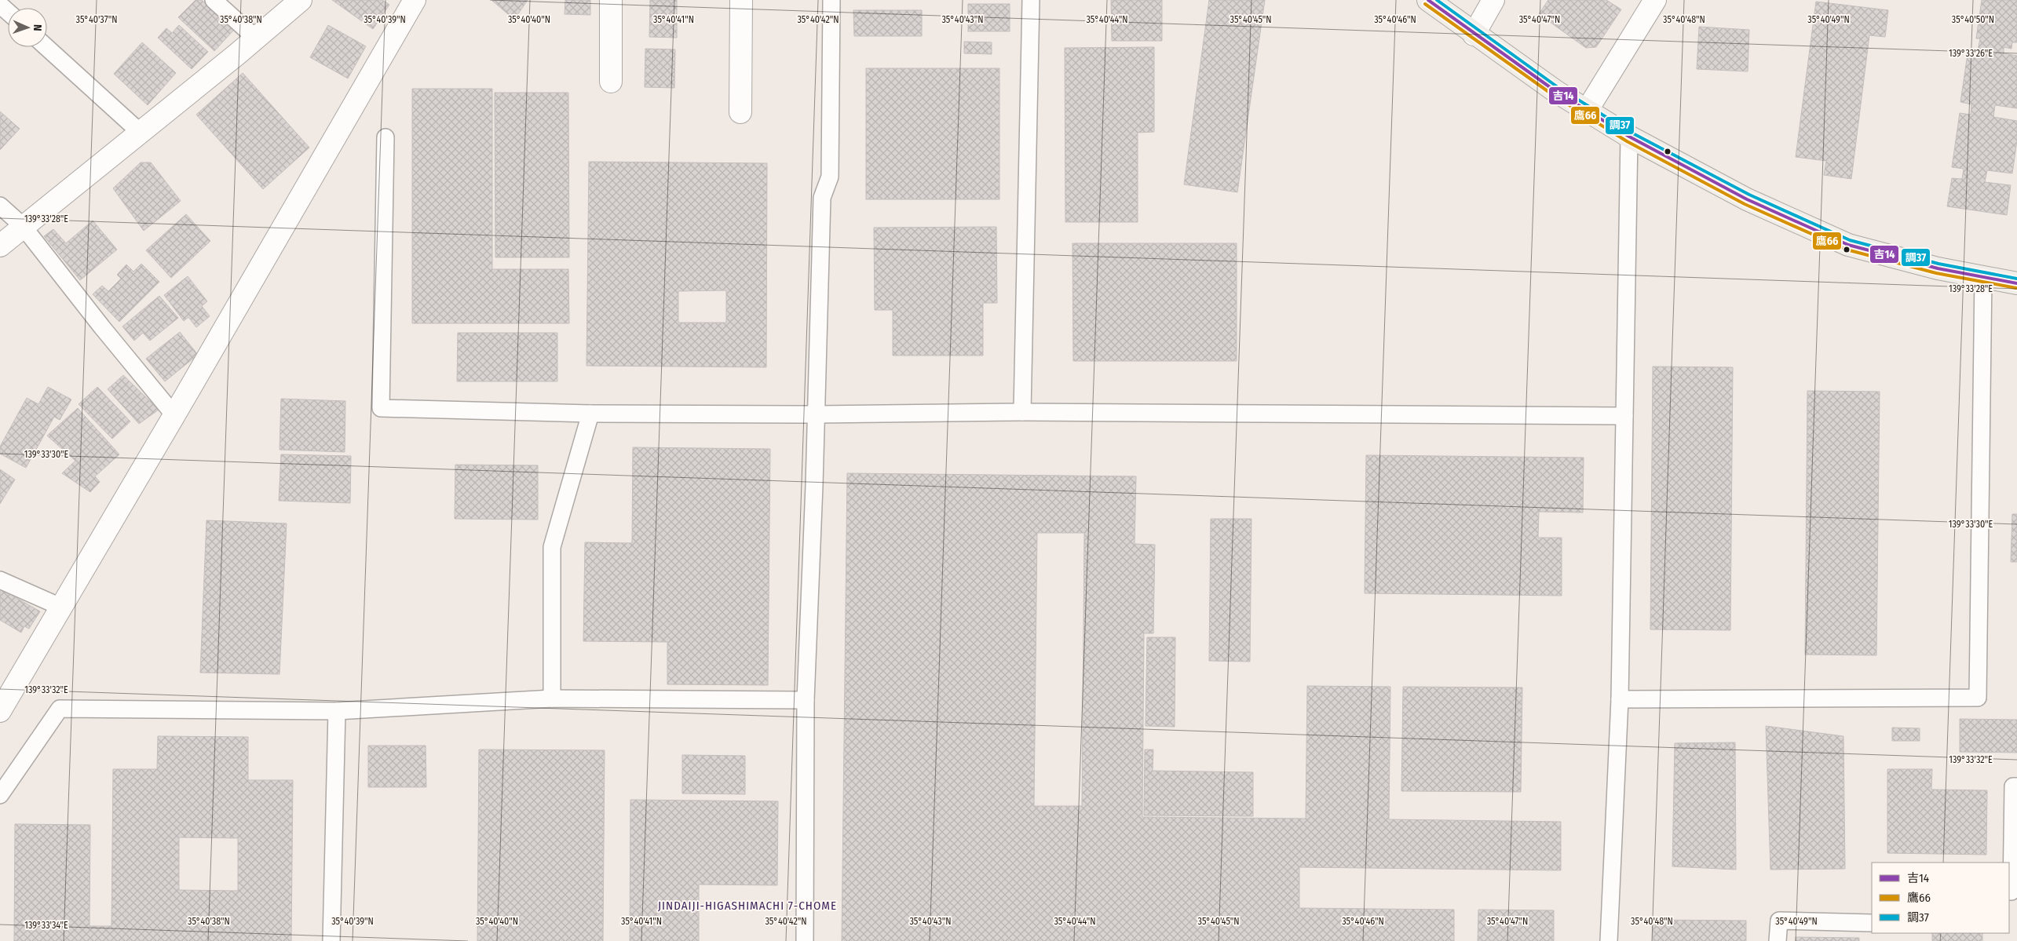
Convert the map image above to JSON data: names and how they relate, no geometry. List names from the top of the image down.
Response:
{
  "districts": ["JINDAIJI-HIGASHIMACHI 7-CHOME"],
  "lines": ["transit line 吉14", "transit line 調37", "transit line 鷹66"],
  "legend": ["吉14", "鷹66", "調37"],
  "north": "right",
  "coordinates": [
    "35°40'37\"N",
    "35°40'38\"N",
    "35°40'39\"N",
    "35°40'40\"N",
    "35°40'41\"N",
    "35°40'42\"N",
    "35°40'43\"N",
    "35°40'44\"N",
    "35°40'45\"N",
    "35°40'46\"N",
    "35°40'47\"N",
    "35°40'48\"N",
    "35°40'49\"N",
    "35°40'50\"N",
    "139°33'26\"E",
    "139°33'28\"E",
    "139°33'30\"E",
    "139°33'32\"E",
    "139°33'34\"E"
  ]
}
